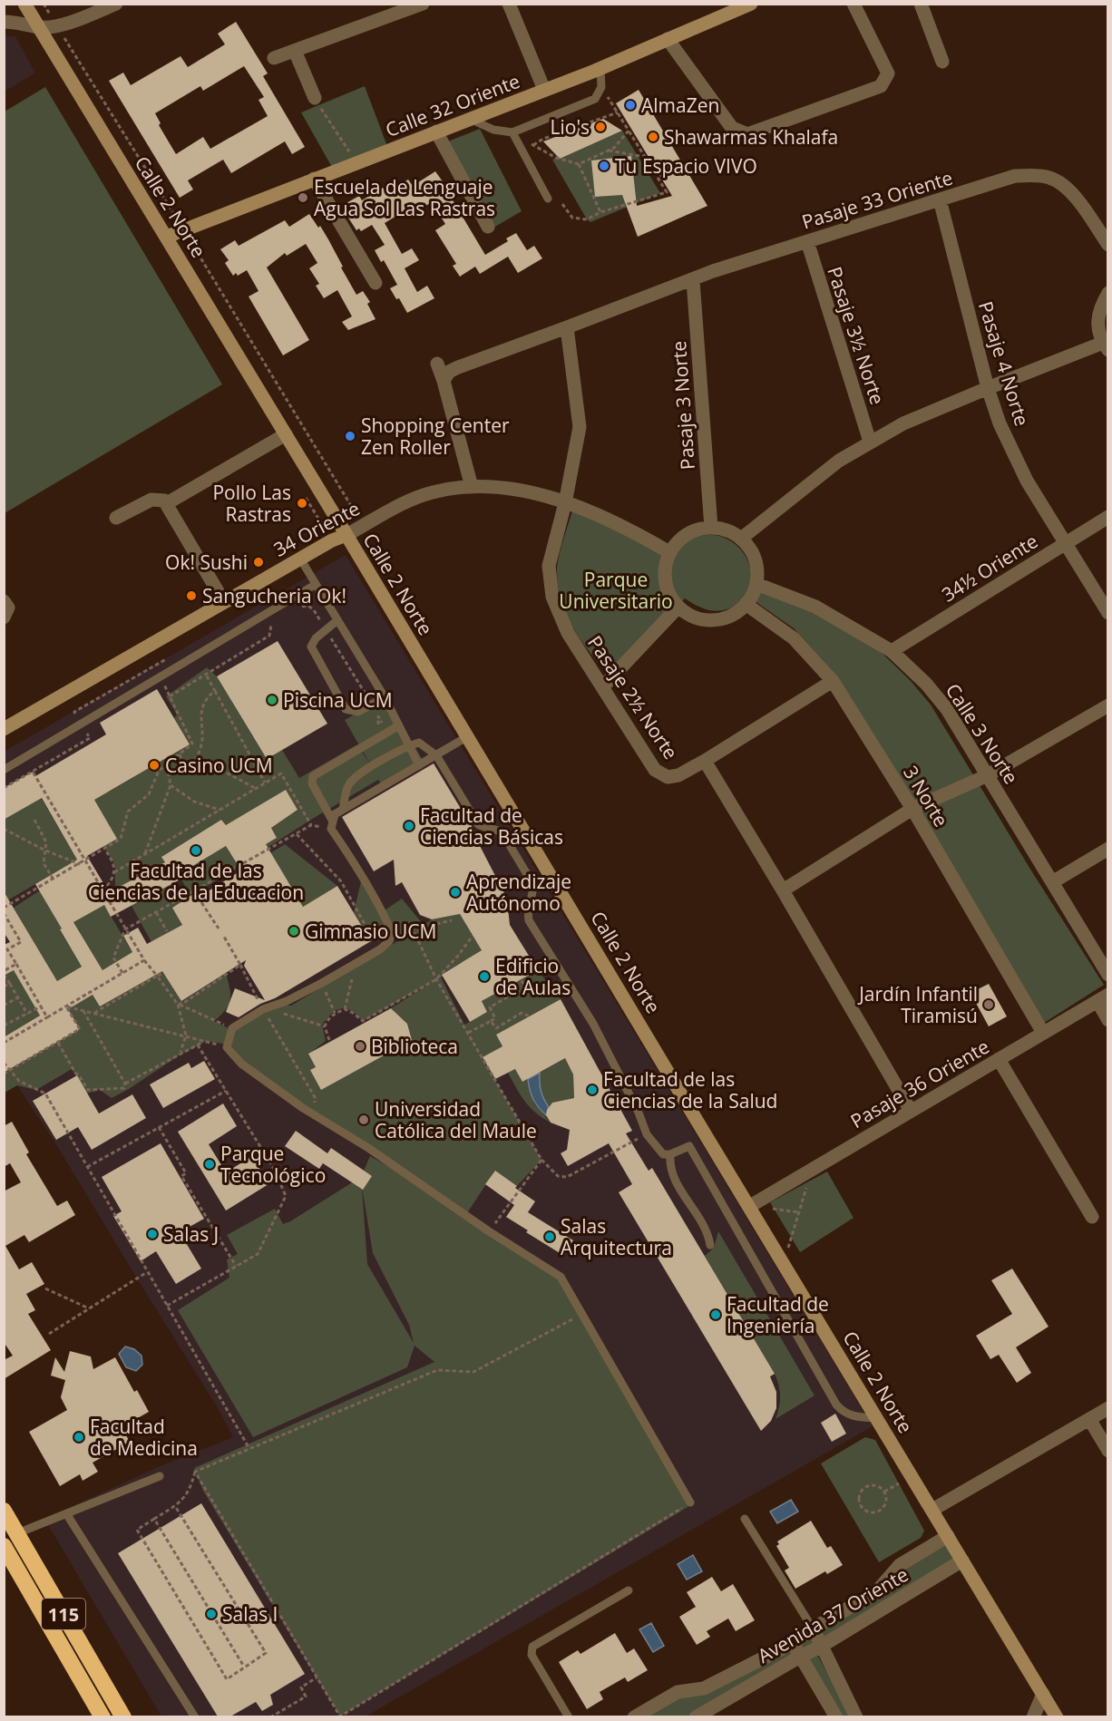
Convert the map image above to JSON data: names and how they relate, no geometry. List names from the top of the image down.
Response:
{
  "streets": {
    "highway": ["115"],
    "main road": ["Calle 32 Oriente", "Calle 2 Norte", "34 Oriente"],
    "street": [
      "Pasaje 33 Oriente",
      "Pasaje 3½ Norte",
      "Pasaje 4 Norte",
      "Pasaje 3 Norte",
      "34½ Oriente",
      "Pasaje 2½ Norte",
      "Calle 3 Norte",
      "3 Norte",
      "Pasaje 36 Oriente",
      "Avenida 37 Oriente"
    ]
  },
  "crossings": [
    ["Calle 32 Oriente", "Calle 2 Norte"],
    ["Pasaje 33 Oriente", "Pasaje 3½ Norte"],
    ["Pasaje 33 Oriente", "Pasaje 4 Norte"],
    ["Pasaje 33 Oriente", "Pasaje 3 Norte"],
    ["Pasaje 33 Oriente", "Pasaje 2½ Norte"],
    ["Calle 2 Norte", "34 Oriente"],
    ["Calle 2 Norte", "Pasaje 36 Oriente"],
    ["Calle 2 Norte", "Avenida 37 Oriente"],
    ["Pasaje 4 Norte", "34½ Oriente"],
    ["Pasaje 3 Norte", "34 Oriente"],
    ["Pasaje 3 Norte", "Calle 3 Norte"],
    ["Pasaje 3 Norte", "3 Norte"],
    ["34 Oriente", "Pasaje 2½ Norte"],
    ["34 Oriente", "Calle 3 Norte"],
    ["34 Oriente", "3 Norte"],
    ["34½ Oriente", "Calle 3 Norte"],
    ["Pasaje 2½ Norte", "Pasaje 36 Oriente"],
    ["Calle 3 Norte", "3 Norte"],
    ["3 Norte", "Pasaje 36 Oriente"]
  ],
  "parks": ["Parque Universitario"],
  "places": [
    "AlmaZen",
    "Lio's",
    "Shawarmas Khalafa",
    "Tu Espacio VIVO",
    "Escuela de Lenguaje Agua Sol Las Rastras",
    "Shopping Center Zen Roller",
    "Pollo Las Rastras",
    "Ok! Sushi",
    "Sangucheria Ok!",
    "Piscina UCM",
    "Casino UCM",
    "Facultad de Ciencias Básicas",
    "Facultad de las Ciencias de la Educacion",
    "Aprendizaje Autónomo",
    "Gimnasio UCM",
    "Edificio de Aulas",
    "Jardín Infantil Tiramisú",
    "Biblioteca",
    "Facultad de las Ciencias de la Salud",
    "Universidad Católica del Maule",
    "Parque Tecnológico",
    "Salas J",
    "Salas Arquitectura",
    "Facultad de Ingeniería",
    "Facultad de Medicina",
    "Salas I"
  ]
}
